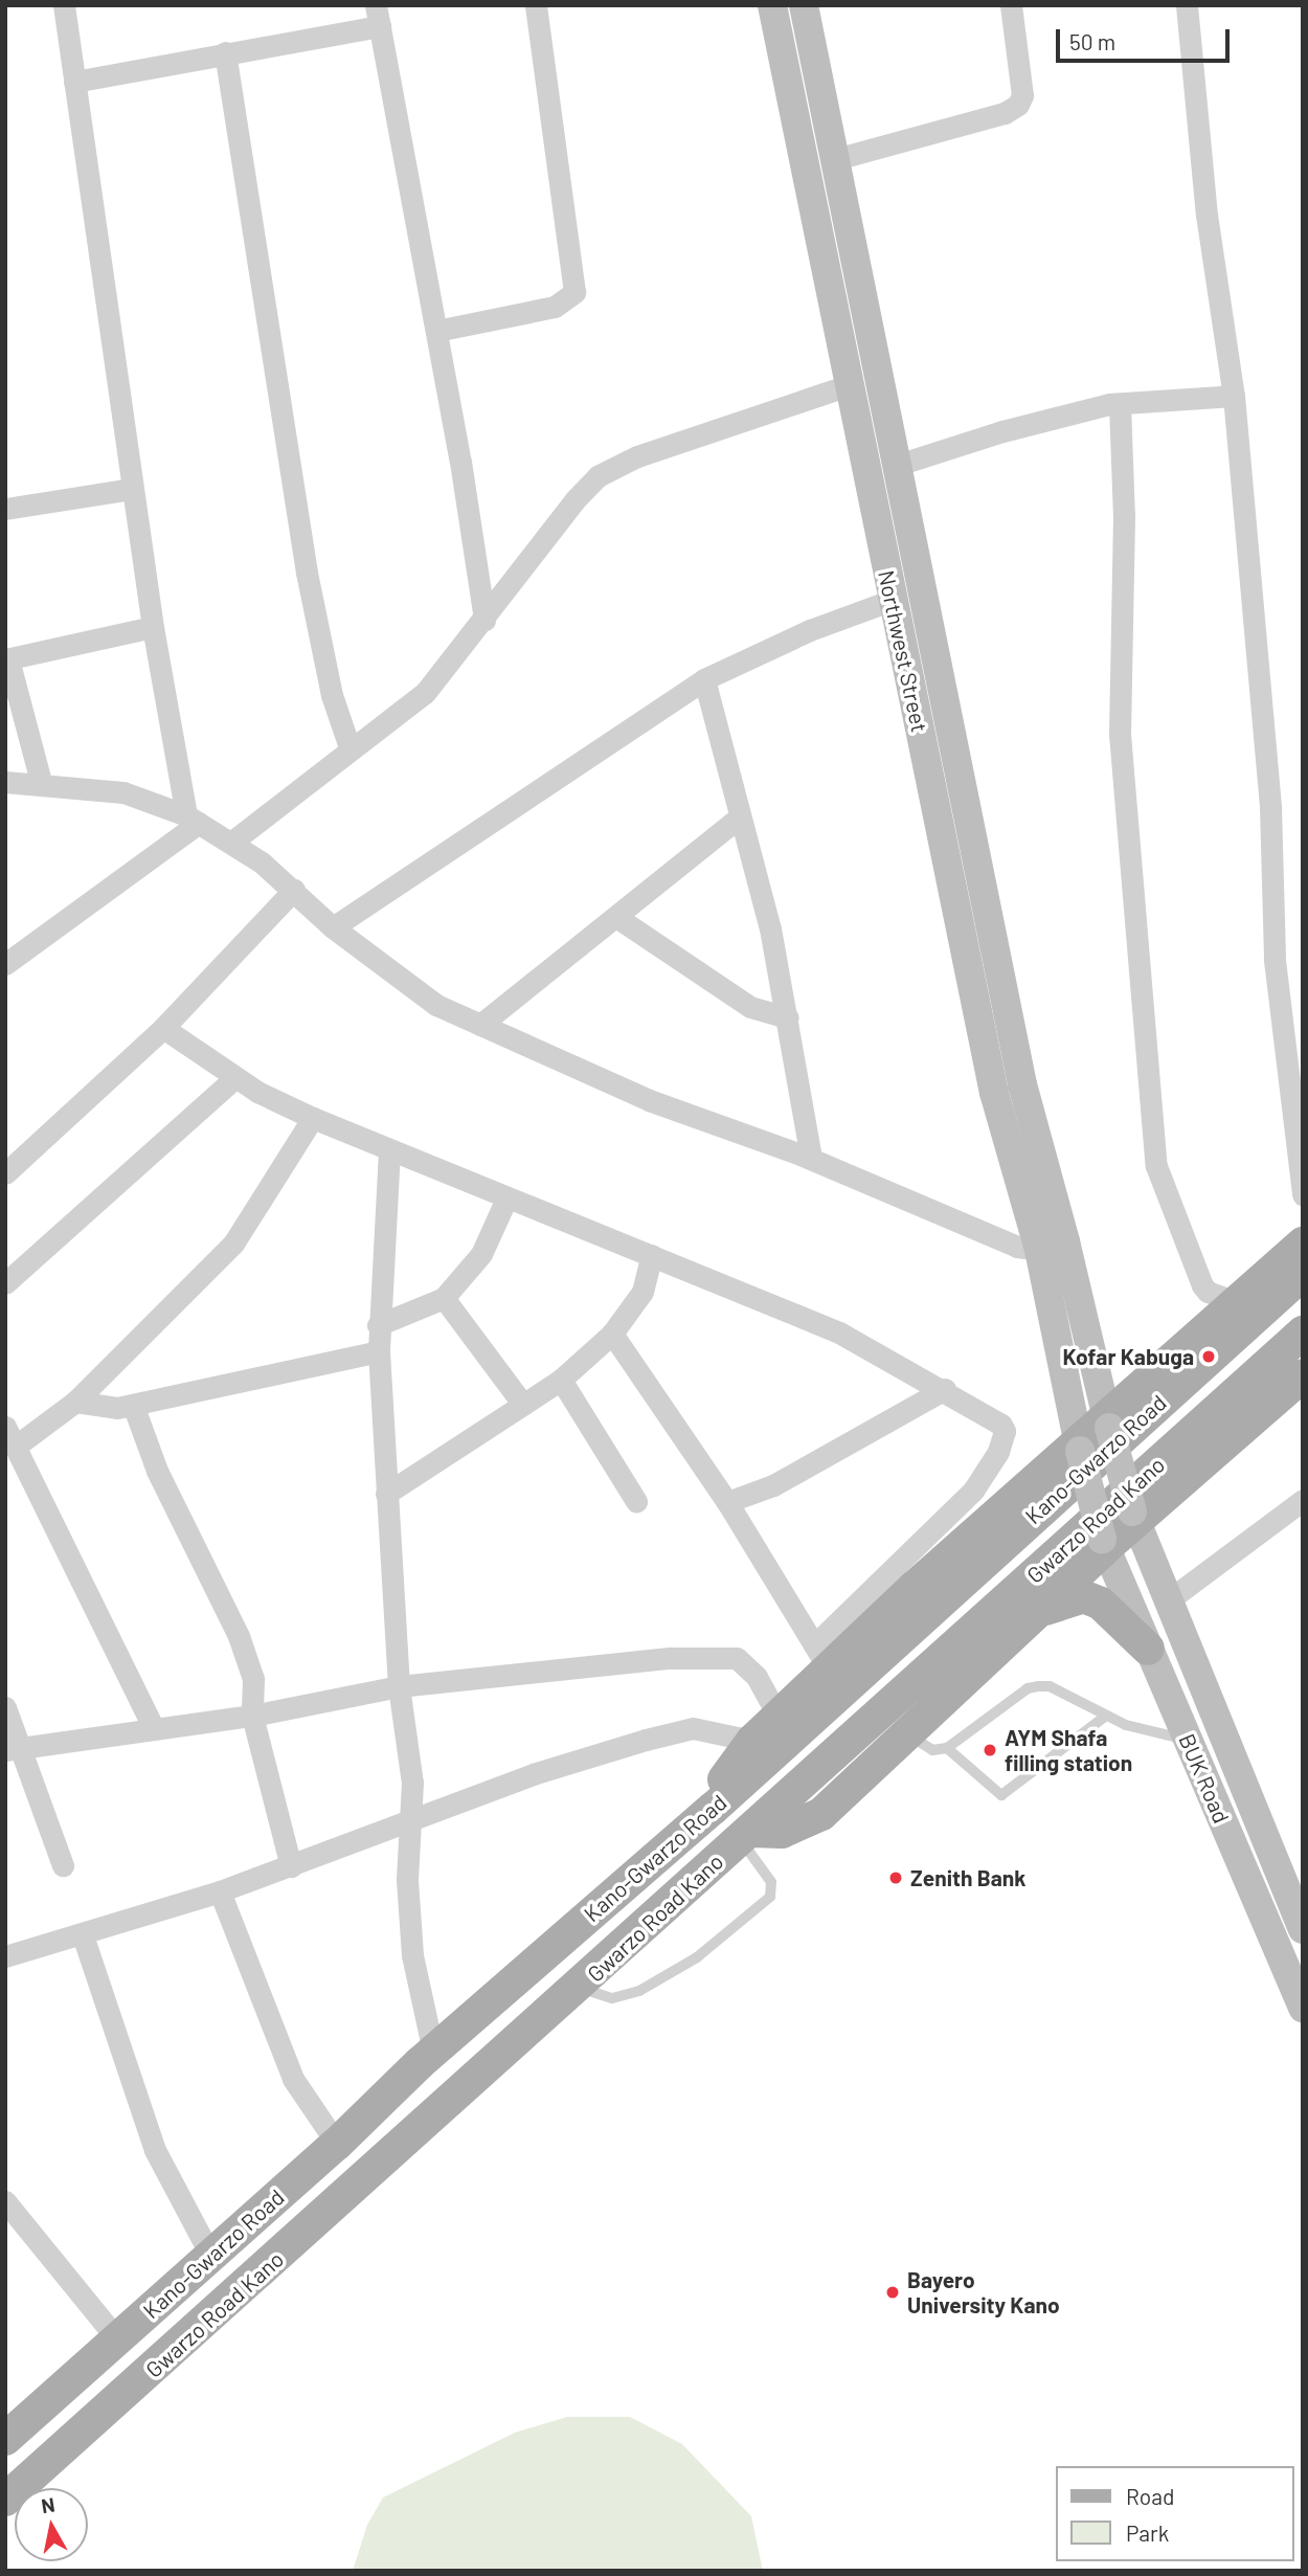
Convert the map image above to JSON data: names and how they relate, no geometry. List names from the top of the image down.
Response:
{
  "streets": {
    "main road": [
      "Northwest Street",
      "Kano-Gwarzo Road",
      "Gwarzo Road Kano",
      "BUK Road"
    ]
  },
  "crossings": [
    ["Northwest Street", "BUK Road"]
  ],
  "places": [
    "Kofar Kabuga",
    "AYM Shafa filling station",
    "Zenith Bank",
    "Bayero University Kano"
  ],
  "legend": ["Road", "Park"],
  "scale_bar": "50 m",
  "north": "top"
}
